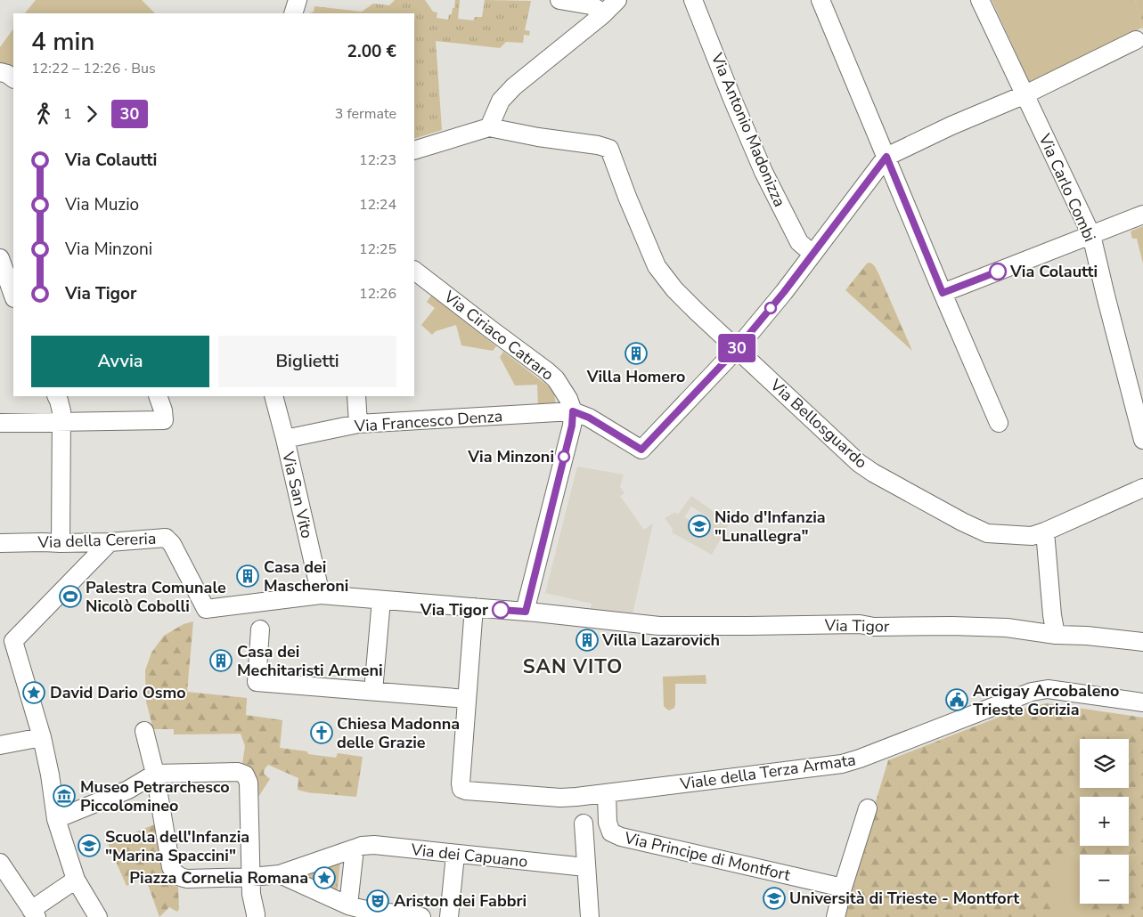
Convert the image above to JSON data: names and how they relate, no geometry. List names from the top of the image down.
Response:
{
  "streets": {
    "street": [
      "Via Antonio Madonizza",
      "Via Carlo Combi",
      "Via Ciriaco Catraro",
      "Via Francesco Denza",
      "Via Bellosguardo",
      "Via San Vito",
      "Via della Cereria",
      "Via Tigor",
      "Viale della Terza Armata",
      "Via dei Capuano",
      "Via Principe di Montfort"
    ]
  },
  "crossings": [
    ["Via Ciriaco Catraro", "Via Francesco Denza"],
    ["Via Francesco Denza", "Via San Vito"],
    ["Via San Vito", "Via Tigor"],
    ["Via della Cereria", "Via Tigor"],
    ["Viale della Terza Armata", "Via Principe di Montfort"]
  ],
  "districts": ["SAN VITO"],
  "places": {
    "other": ["Via Colautti", "Via Minzoni", "Via Tigor"],
    "building": [
      "Villa Homero",
      "Casa dei Mascheroni",
      "Villa Lazarovich",
      "Casa dei Mechitaristi Armeni"
    ],
    "school or university": ["Nido d'Infanzia \"Lunallegra\"", "Scuola dell'Infanzia \"Marina Spaccini\"", "Università di Trieste - Montfort"],
    "sports": ["Palestra Comunale Nicolò Cobolli"],
    "place": ["David Dario Osmo", "Piazza Cornelia Romana"],
    "public building": ["Arcigay Arcobaleno Trieste Gorizia"],
    "church": ["Chiesa Madonna delle Grazie"],
    "museum": ["Museo Petrarchesco Piccolomineo"],
    "theatre": ["Ariston dei Fabbri"]
  },
  "lines": ["bus line 30"],
  "page": {
    "on_map": "30",
    "heading": ["4 min", "12:22 – 12:26 · Bus", "2.00 €"],
    "legs": ["1", "30", "3 fermate"],
    "list": [
      {
        "name": "Via Colautti",
        "value": "12:23"
      },
      {
        "name": "Via Muzio",
        "value": "12:24"
      },
      {
        "name": "Via Minzoni",
        "value": "12:25"
      },
      {
        "name": "Via Tigor",
        "value": "12:26"
      }
    ],
    "buttons": ["Avvia", "Biglietti"],
    "map_buttons": ["+", "−"]
  }
}
